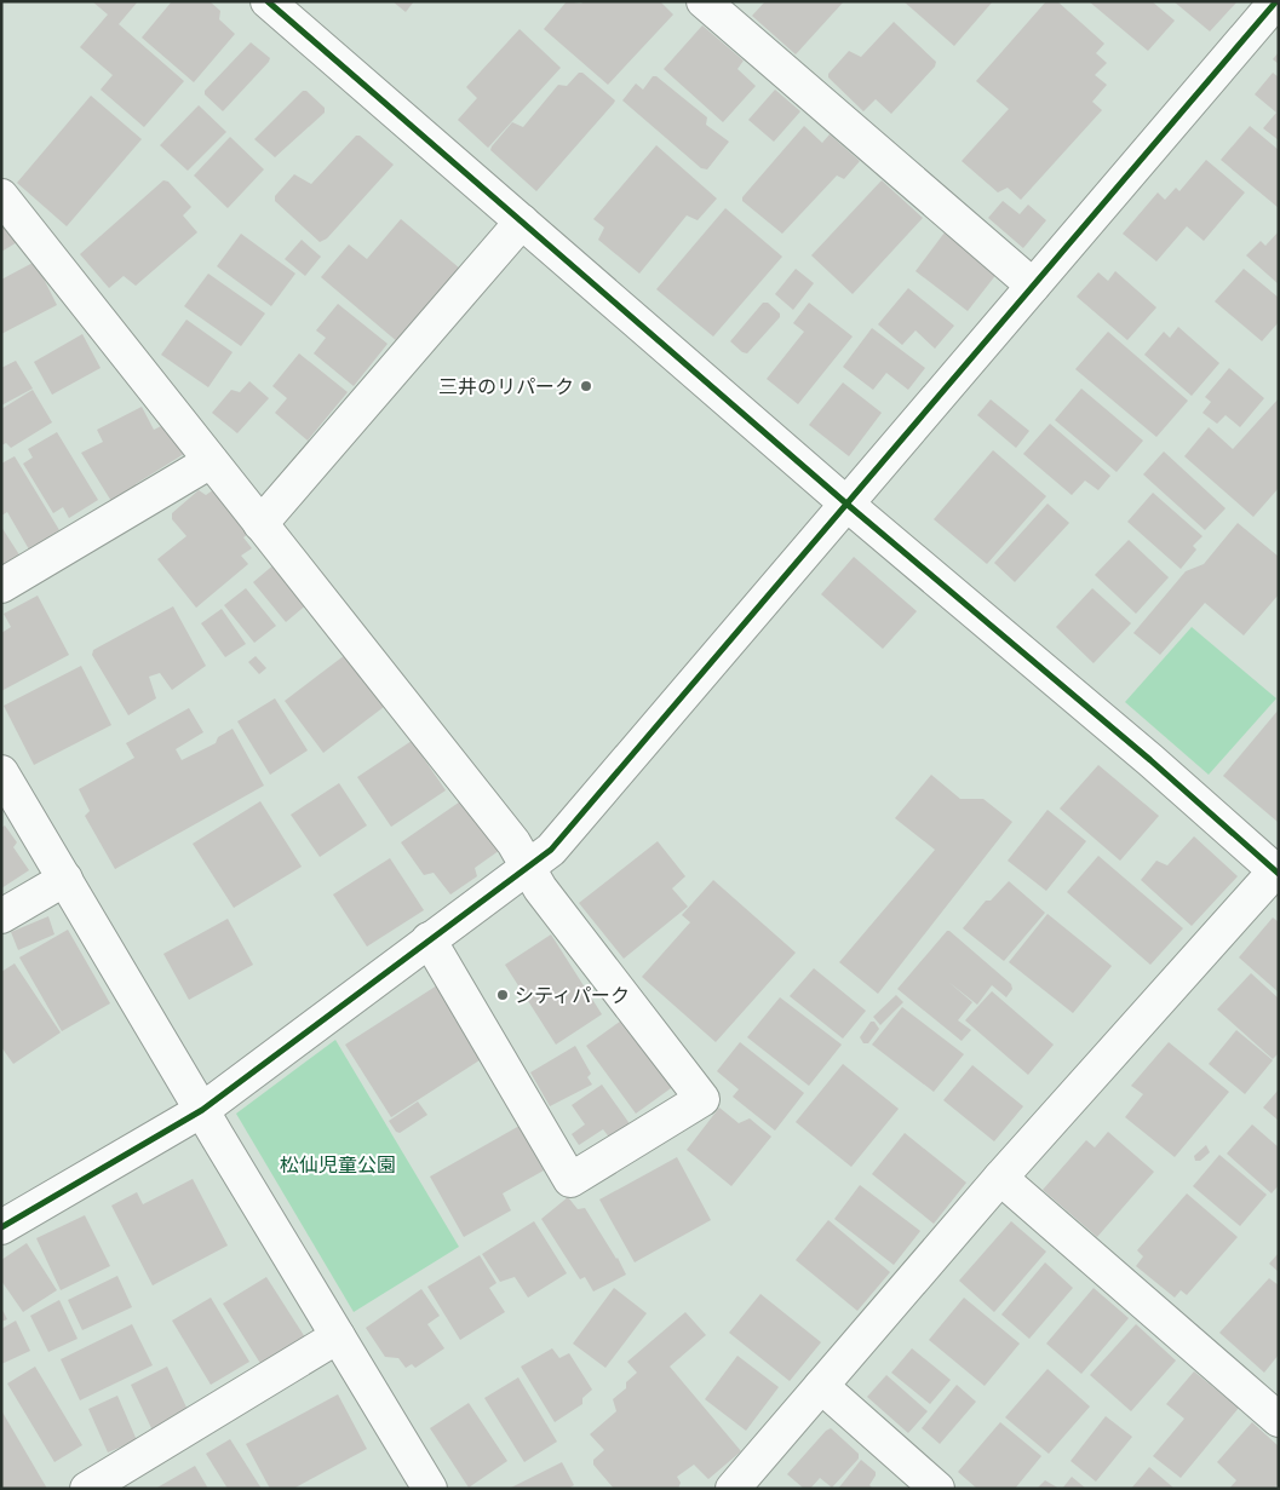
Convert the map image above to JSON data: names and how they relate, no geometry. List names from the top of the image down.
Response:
{
  "parks": ["松仙児童公園"],
  "places": ["三井のリパーク", "シティパーク"]
}
